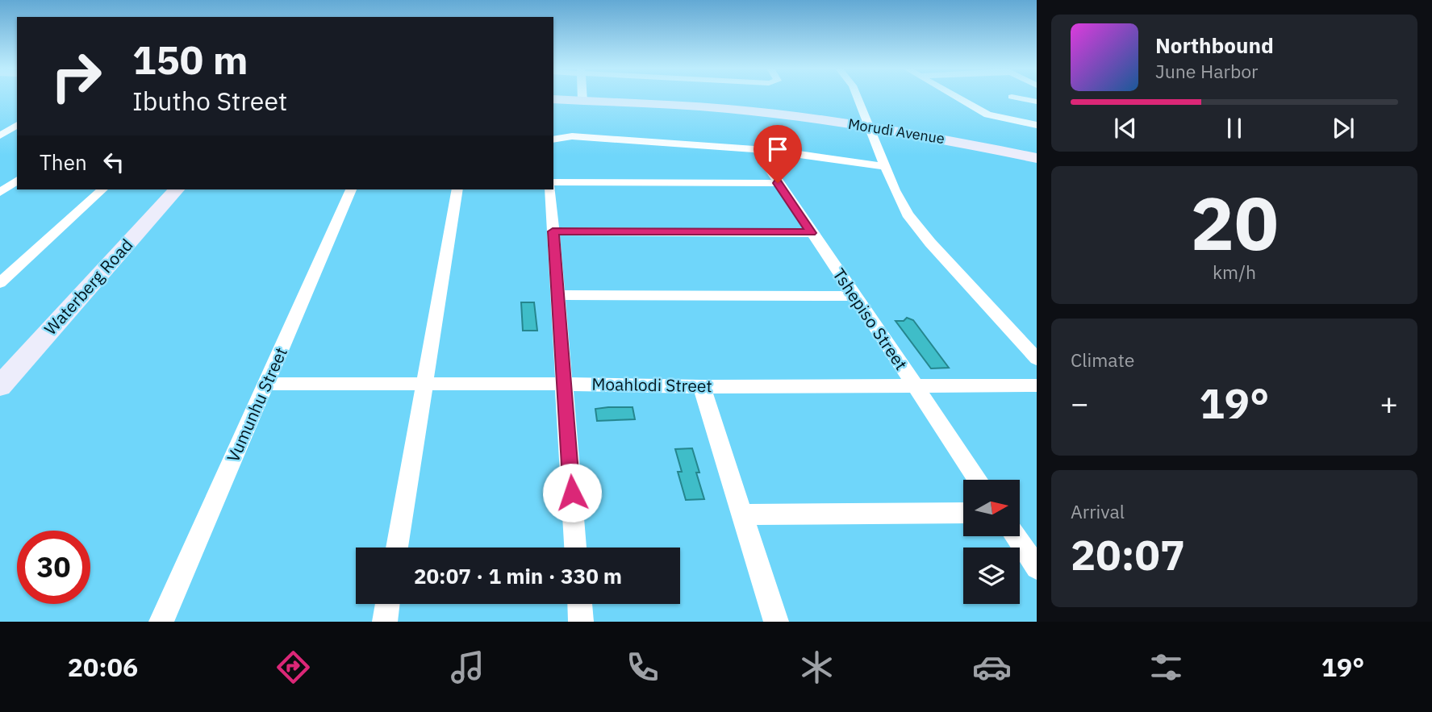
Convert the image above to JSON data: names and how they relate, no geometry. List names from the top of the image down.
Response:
{
  "streets": {
    "street": [
      "Morudi Avenue",
      "Waterberg Road",
      "Tshepiso Street",
      "Moahlodi Street",
      "Vumunhu Street"
    ]
  },
  "crossings": [
    ["Tshepiso Street", "Moahlodi Street"],
    ["Moahlodi Street", "Vumunhu Street"]
  ],
  "north": "right",
  "page": {
    "turn": ["150 m", "Ibutho Street"],
    "song": ["Northbound", "June Harbor"],
    "then": "Then",
    "tile": [
      ["20", "km/h"],
      "Climate",
      ["Arrival", "20:07"]
    ],
    "heat": ["−", "19°", "+"],
    "limit": "30",
    "trip": "20:07 · 1 min · 330 m",
    "tabs": ["20:06", "19°"]
  }
}
